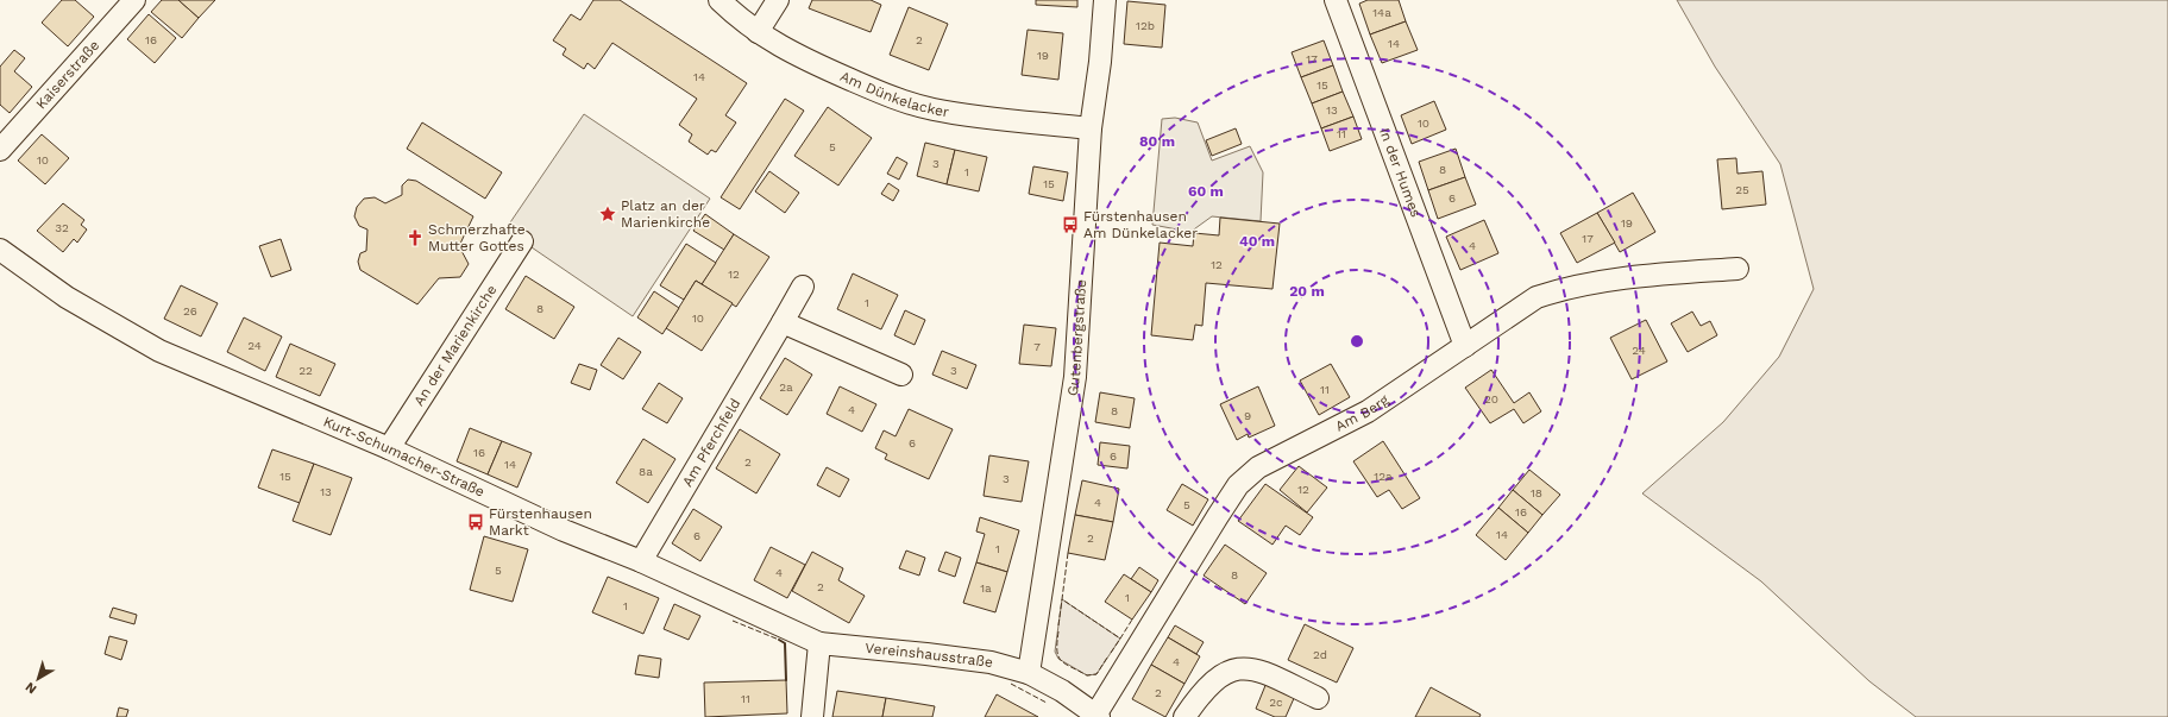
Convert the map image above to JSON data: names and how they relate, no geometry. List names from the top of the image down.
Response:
{
  "streets": {
    "street": [
      "Kaiserstraße",
      "Am Dünkelacker",
      "In der Humes",
      "Gutenbergstraße",
      "An der Marienkirche",
      "Am Berg",
      "Am Pferchfeld",
      "Kurt-Schumacher-Straße",
      "Vereinshausstraße"
    ]
  },
  "crossings": [
    ["Am Dünkelacker", "Gutenbergstraße"],
    ["In der Humes", "Am Berg"],
    ["Gutenbergstraße", "Vereinshausstraße"],
    ["An der Marienkirche", "Kurt-Schumacher-Straße"],
    ["Am Berg", "Vereinshausstraße"],
    ["Am Pferchfeld", "Kurt-Schumacher-Straße"],
    ["Kurt-Schumacher-Straße", "Vereinshausstraße"]
  ],
  "places": {
    "place": ["Platz an der Marienkirche"],
    "bus stop": ["Fürstenhausen Am Dünkelacker", "Fürstenhausen Markt"],
    "church": ["Schmerzhafte Mutter Gottes"]
  },
  "house_numbers": [
    "14a",
    "12b",
    "16",
    "2",
    "14",
    "19",
    "17",
    "14",
    "15",
    "13",
    "10",
    "11",
    "5",
    "10",
    "3",
    "8",
    "1",
    "15",
    "25",
    "6",
    "19",
    "32",
    "17",
    "4",
    "12",
    "12",
    "1",
    "8",
    "26",
    "10",
    "24",
    "7",
    "24",
    "22",
    "3",
    "2a",
    "11",
    "20",
    "4",
    "8",
    "9",
    "6",
    "16",
    "6",
    "2",
    "14",
    "8a",
    "15",
    "12a",
    "3",
    "12",
    "13",
    "18",
    "4",
    "5",
    "16",
    "14",
    "6",
    "2",
    "1",
    "5",
    "4",
    "8",
    "2",
    "1a",
    "1",
    "1",
    "2d",
    "4",
    "2",
    "11",
    "2c"
  ],
  "north": "bottom left",
  "rings": [
    "80 m",
    "60 m",
    "40 m",
    "20 m"
  ]
}
